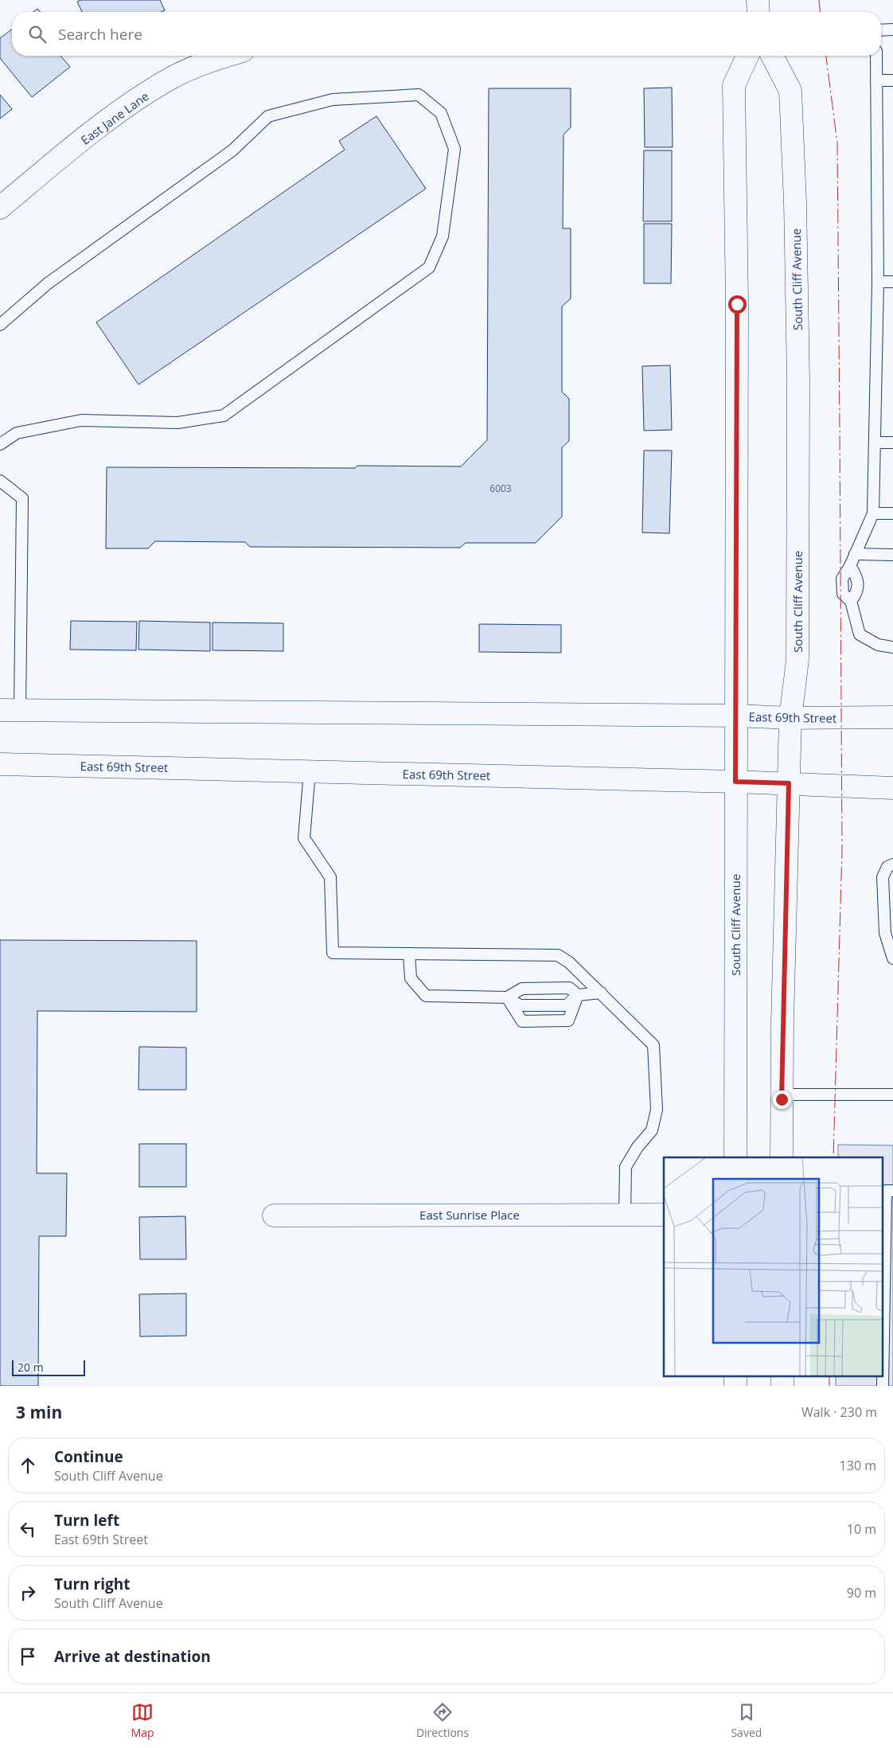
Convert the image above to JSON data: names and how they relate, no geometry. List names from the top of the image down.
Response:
{
  "streets": {
    "main road": [
      "East Jane Lane",
      "South Cliff Avenue",
      "East 69th Street",
      "East Sunrise Place"
    ]
  },
  "crossings": [
    ["South Cliff Avenue", "East 69th Street"]
  ],
  "house_numbers": ["6003"],
  "scale_bar": "20 m",
  "page": {
    "search": "Search here",
    "scale": "20 m",
    "heading": ["3 min", "Walk · 230 m"],
    "list": [
      ["Continue", "South Cliff Avenue", "130 m"],
      ["Turn left", "East 69th Street", "10 m"],
      ["Turn right", "South Cliff Avenue", "90 m"],
      "Arrive at destination"
    ],
    "nav": ["Map", "Directions", "Saved"]
  }
}
